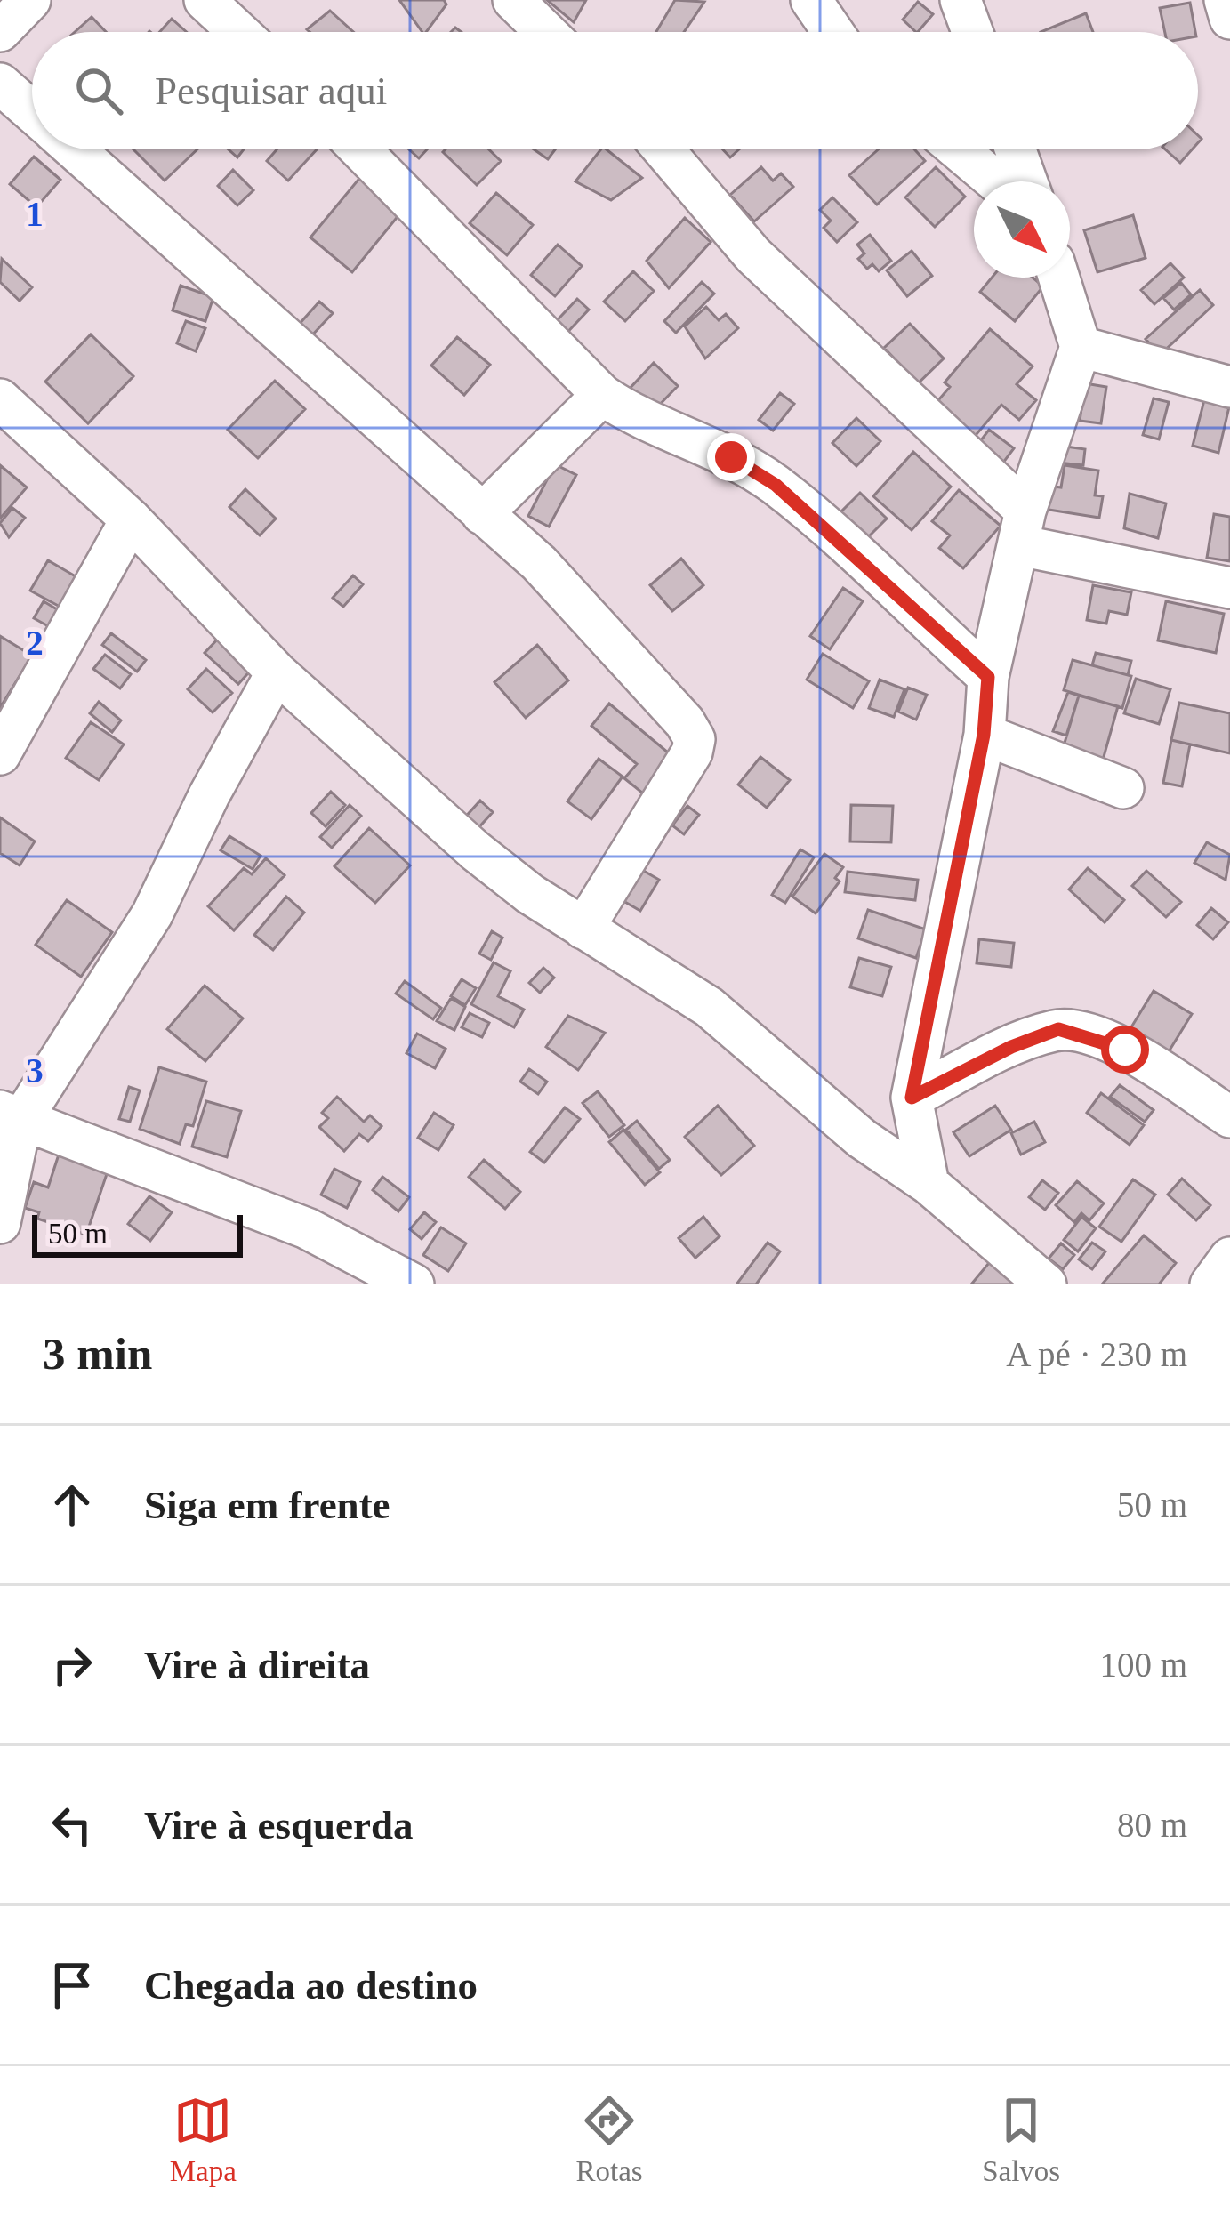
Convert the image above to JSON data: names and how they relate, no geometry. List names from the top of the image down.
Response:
{
  "scale_bar": "50 m",
  "north": "bottom right",
  "page": {
    "search": "Pesquisar aqui",
    "scale": "50 m",
    "heading": ["3 min", "A pé · 230 m"],
    "list": [
      ["Siga em frente", "50 m"],
      ["Vire à direita", "100 m"],
      ["Vire à esquerda", "80 m"],
      "Chegada ao destino"
    ],
    "nav": ["Mapa", "Rotas", "Salvos"]
  },
  "grid": {
    "rows": ["1", "2", "3"]
  }
}
